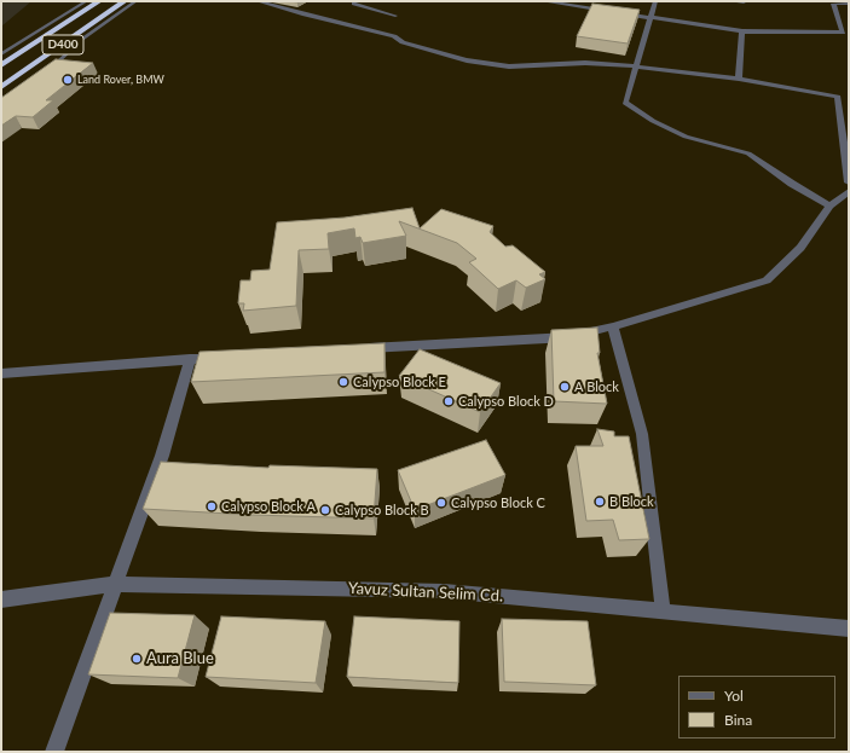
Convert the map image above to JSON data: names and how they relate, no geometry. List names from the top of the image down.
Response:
{
  "streets": {
    "highway": ["D400"],
    "street": ["Yavuz Sultan Selim Cd."]
  },
  "places": [
    "Land Rover, BMW",
    "Calypso Block E",
    "A Block",
    "Calypso Block D",
    "B Block",
    "Calypso Block C",
    "Calypso Block A",
    "Calypso Block B",
    "Aura Blue"
  ],
  "legend": ["Yol", "Bina"]
}
